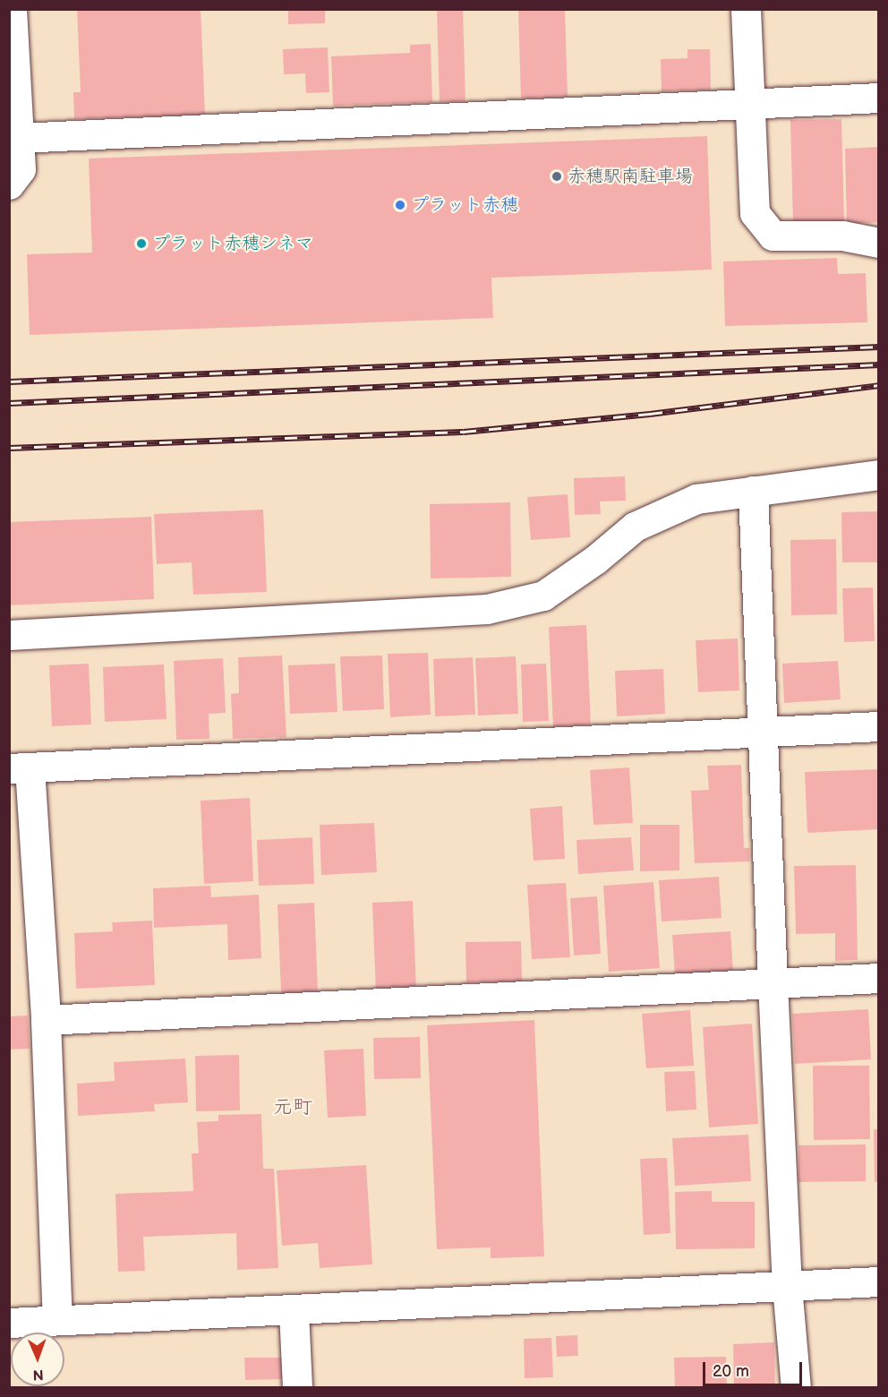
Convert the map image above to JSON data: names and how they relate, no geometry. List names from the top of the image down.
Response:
{
  "districts": ["元町"],
  "places": ["赤穂駅南駐車場", "プラット赤穂", "プラット赤穂シネマ"],
  "scale_bar": "20 m",
  "north": "bottom"
}
